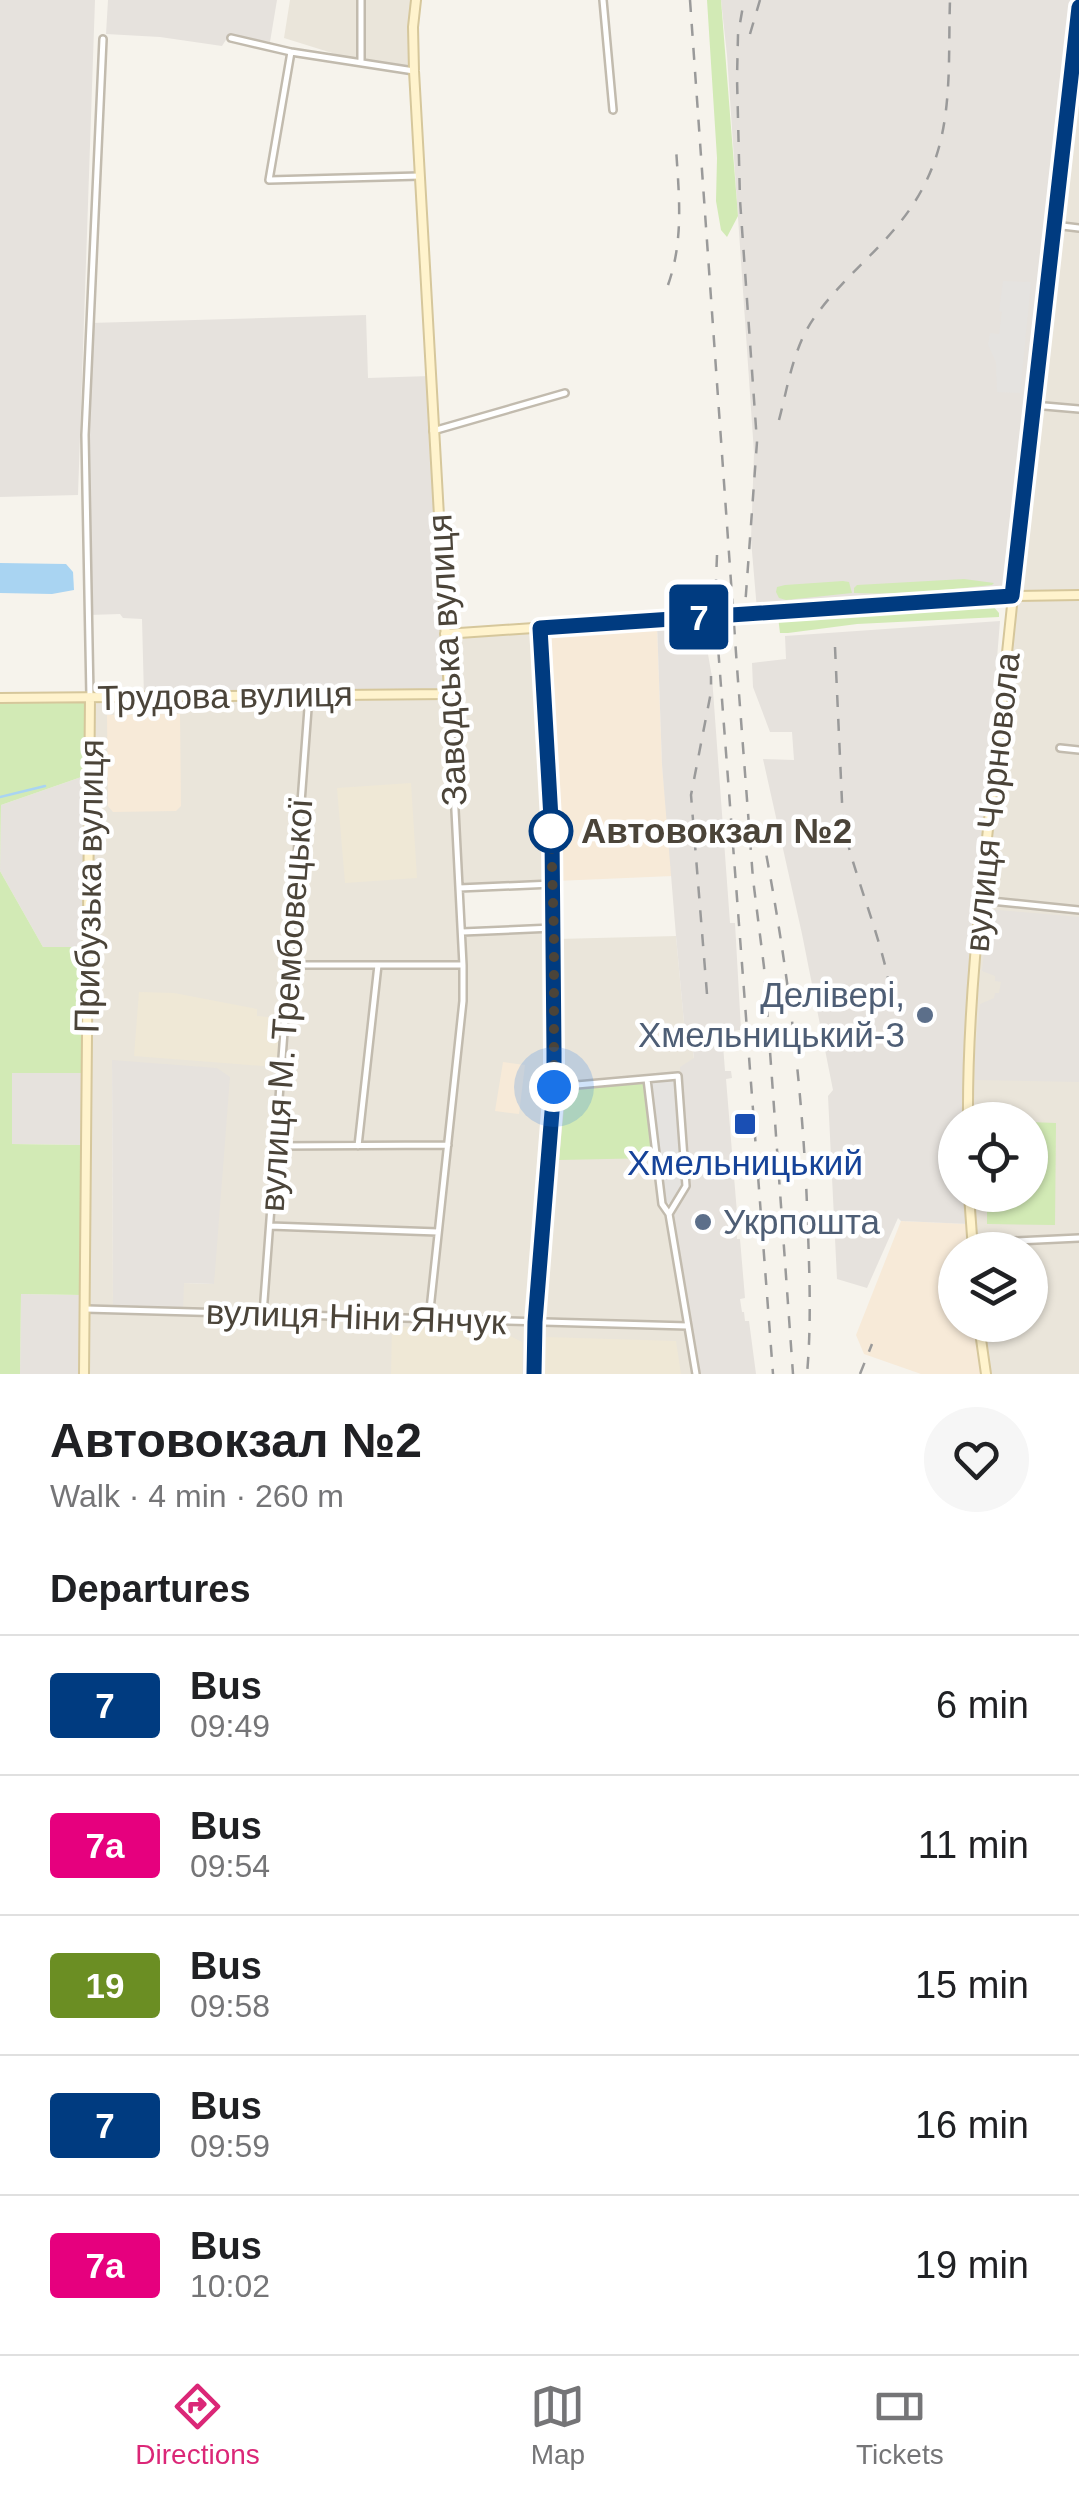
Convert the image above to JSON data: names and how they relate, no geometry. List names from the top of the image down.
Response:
{
  "streets": {
    "street": [
      "Заводська вулиця",
      "Трудова вулиця",
      "вулиця Чорновола",
      "Прибузька вулиця",
      "вулиця М. Трембовецької",
      "вулиця Ніни Янчук"
    ]
  },
  "crossings": [
    ["Заводська вулиця", "Трудова вулиця"],
    ["Заводська вулиця", "вулиця Ніни Янчук"],
    ["Трудова вулиця", "Прибузька вулиця"],
    ["Трудова вулиця", "вулиця М. Трембовецької"],
    ["Прибузька вулиця", "вулиця Ніни Янчук"],
    ["вулиця М. Трембовецької", "вулиця Ніни Янчук"]
  ],
  "places": {
    "other": ["Автовокзал №2", "Делівері, Хмельницький-3", "Укрпошта"],
    "transit": ["Хмельницький"]
  },
  "lines": ["bus line 7"],
  "page": {
    "on_map": "7",
    "heading": [
      ["Автовокзал №2", "Walk · 4 min · 260 m"],
      "Departures"
    ],
    "list": [
      {
        "mark": "7",
        "name": "Bus",
        "note": "09:49",
        "value": "6 min"
      },
      {
        "mark": "7а",
        "name": "Bus",
        "note": "09:54",
        "value": "11 min"
      },
      {
        "mark": "19",
        "name": "Bus",
        "note": "09:58",
        "value": "15 min"
      },
      {
        "mark": "7",
        "name": "Bus",
        "note": "09:59",
        "value": "16 min"
      },
      {
        "mark": "7а",
        "name": "Bus",
        "note": "10:02",
        "value": "19 min"
      }
    ],
    "tabs": ["Directions", "Map", "Tickets"]
  }
}
